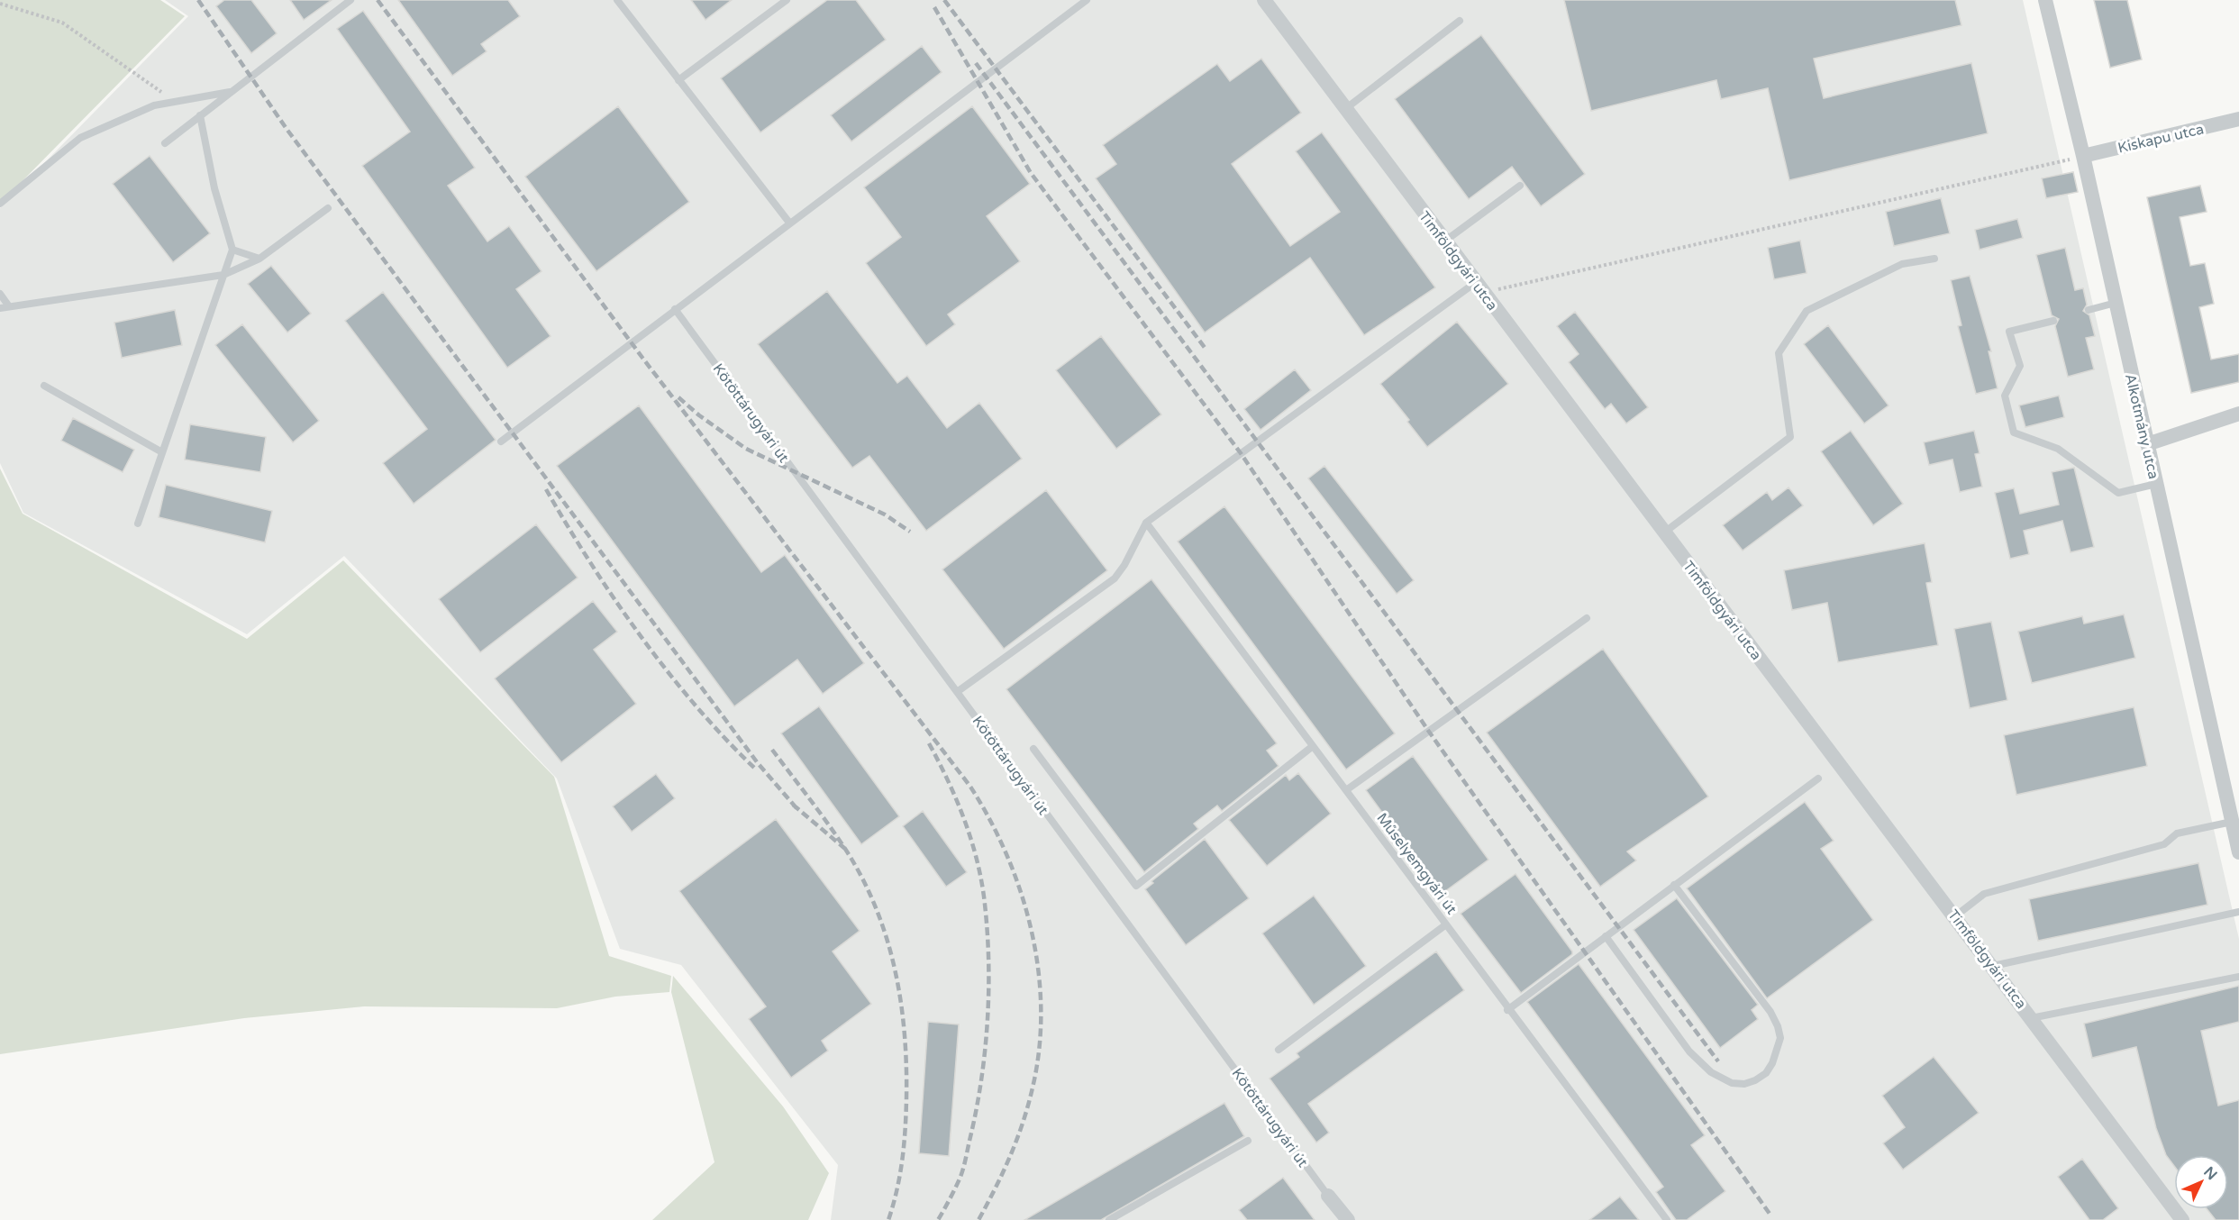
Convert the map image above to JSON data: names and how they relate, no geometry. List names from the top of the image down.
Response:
{
  "streets": {
    "street": [
      "Kiskapu utca",
      "Timföldgyári utca",
      "Kötöttárugyári út",
      "Alkotmány utca"
    ],
    "lane": ["Műselyemgyári út"]
  },
  "crossings": [
    ["Kiskapu utca", "Alkotmány utca"]
  ],
  "north": "top right"
}
